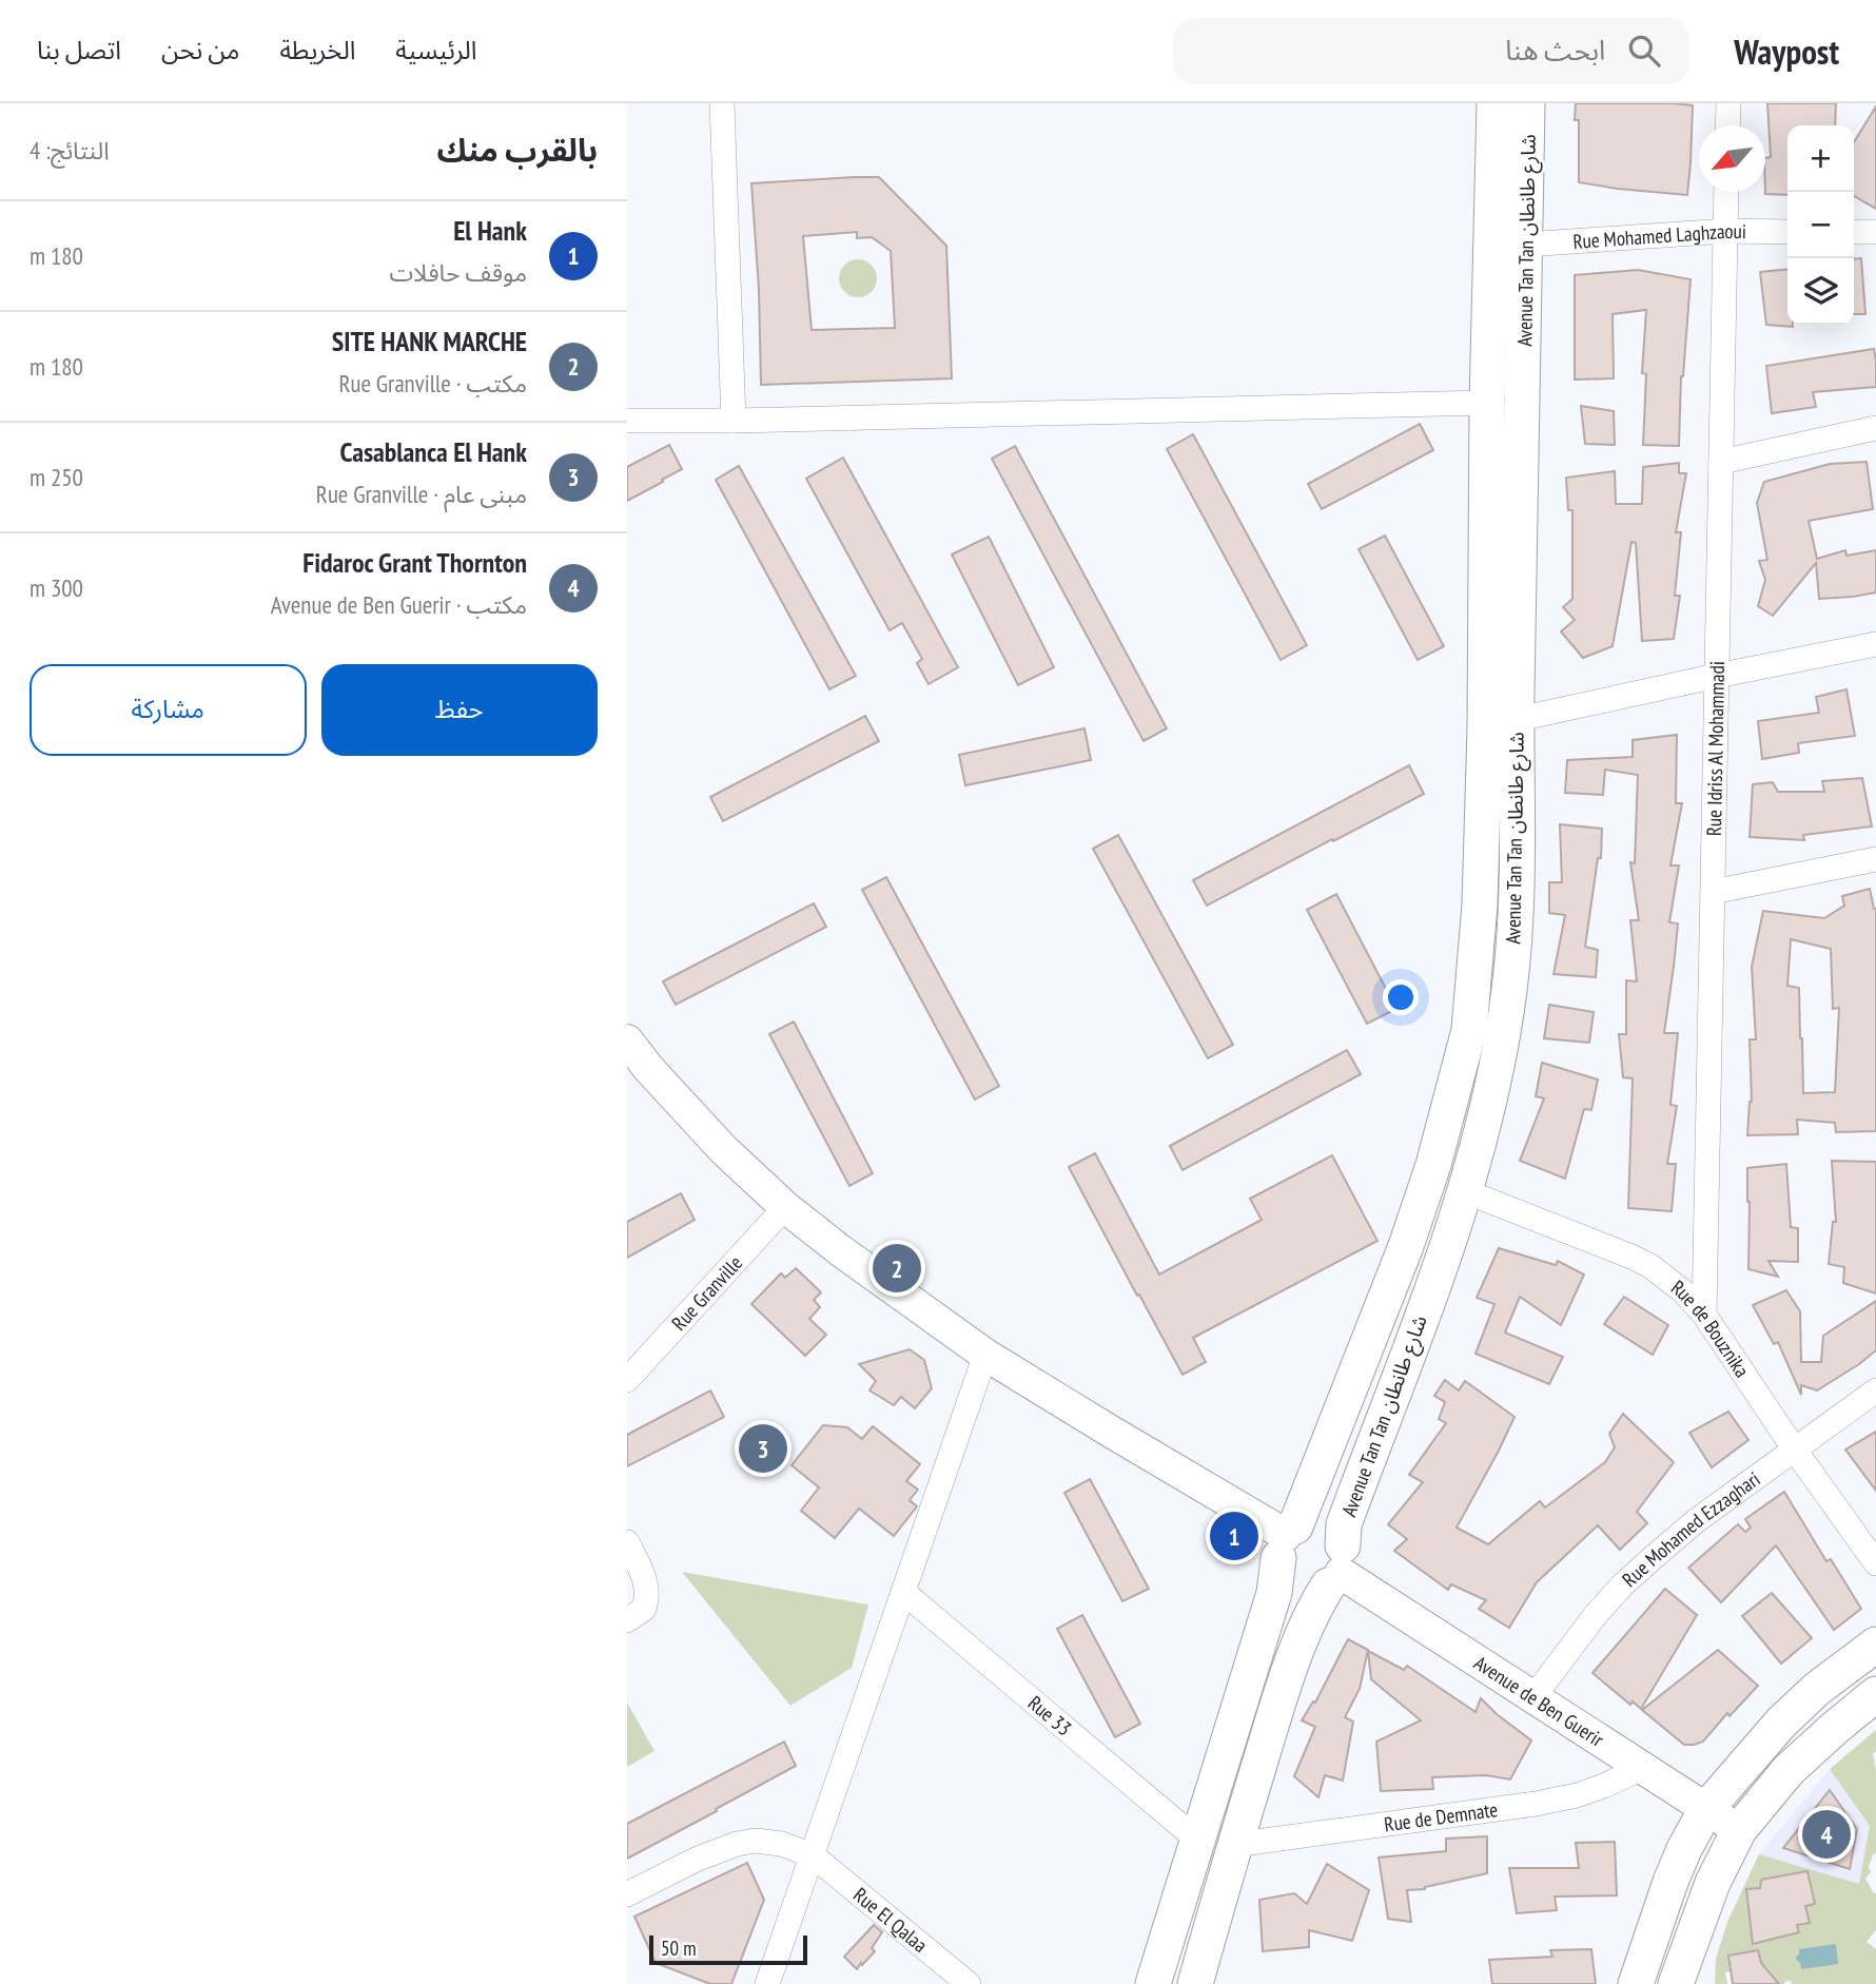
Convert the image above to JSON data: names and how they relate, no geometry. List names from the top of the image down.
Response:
{
  "streets": {
    "main road": ["Avenue Tan Tan شارع طانطان"],
    "street": [
      "Rue Mohamed Laghzaoui",
      "Rue Idriss Al Mohammadi",
      "Rue Granville",
      "Rue de Bouznika",
      "Rue Mohamed Ezzaghari",
      "Avenue de Ben Guerir",
      "Rue 33",
      "Rue de Demnate",
      "Rue El Qalaa"
    ]
  },
  "crossings": [
    ["Rue Mohamed Laghzaoui", "Avenue Tan Tan شارع طانطان"],
    ["Rue Mohamed Laghzaoui", "Rue Idriss Al Mohammadi"],
    ["Avenue Tan Tan شارع طانطان", "Rue de Bouznika"],
    ["Avenue Tan Tan شارع طانطان", "Avenue de Ben Guerir"],
    ["Avenue Tan Tan شارع طانطان", "Rue 33"],
    ["Avenue Tan Tan شارع طانطان", "Rue de Demnate"],
    ["Rue Idriss Al Mohammadi", "Rue de Bouznika"],
    ["Rue de Bouznika", "Rue Mohamed Ezzaghari"],
    ["Rue Mohamed Ezzaghari", "Avenue de Ben Guerir"],
    ["Avenue de Ben Guerir", "Rue de Demnate"]
  ],
  "scale_bar": "50 m",
  "north": "bottom left",
  "page": {
    "header": "Waypost",
    "search": "ابحث هنا",
    "nav": [
      "الرئيسية",
      "الخريطة",
      "من نحن",
      "اتصل بنا"
    ],
    "heading": ["بالقرب منك", "النتائج: 4"],
    "map_buttons": ["+", "−"],
    "list": [
      {
        "mark": "1",
        "name": "El Hank",
        "note": "موقف حافلات",
        "value": "180 m"
      },
      {
        "mark": "2",
        "name": "SITE HANK MARCHE",
        "note": "مكتب · Rue Granville",
        "value": "180 m"
      },
      {
        "mark": "3",
        "name": "Casablanca El Hank",
        "note": "مبنى عام · Rue Granville",
        "value": "250 m"
      },
      {
        "mark": "4",
        "name": "Fidaroc Grant Thornton",
        "note": "مكتب · Avenue de Ben Guerir",
        "value": "300 m"
      }
    ],
    "buttons": ["حفظ", "مشاركة"],
    "pins": [
      "2",
      "3",
      "1",
      "4"
    ],
    "scale": "50 m"
  }
}
